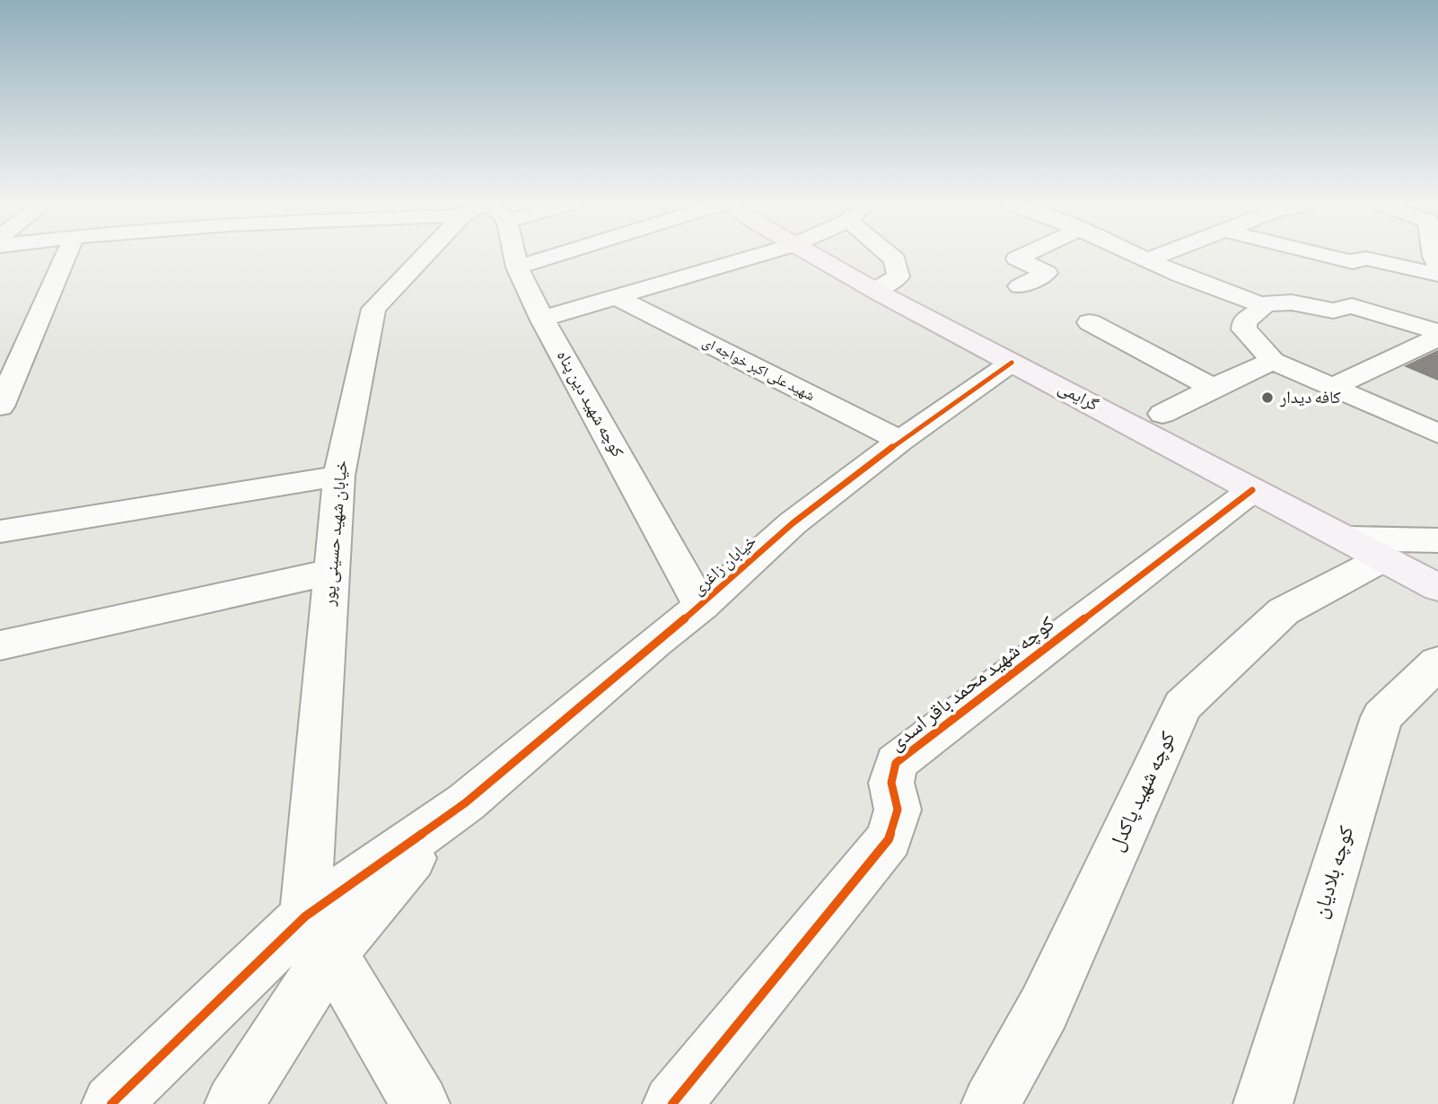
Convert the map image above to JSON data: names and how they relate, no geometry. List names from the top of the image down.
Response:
{
  "streets": {
    "main road": ["گرایمی"],
    "street": [
      "شهید علی اکبر خواجه ای",
      "کوچه شهید دین پناه",
      "خیابان شهید حسینی پور",
      "خیابان زاغری",
      "کوچه شهید محمد باقر اسدی",
      "کوچه شهید پاکدل",
      "کوچه بلادیان"
    ]
  },
  "crossings": [
    ["شهید علی اکبر خواجه ای", "خیابان زاغری"],
    ["گرایمی", "خیابان زاغری"],
    ["گرایمی", "کوچه شهید محمد باقر اسدی"],
    ["گرایمی", "کوچه شهید پاکدل"],
    ["کوچه شهید دین پناه", "خیابان زاغری"],
    ["خیابان شهید حسینی پور", "خیابان زاغری"]
  ],
  "places": ["کافه دیدار"]
}
